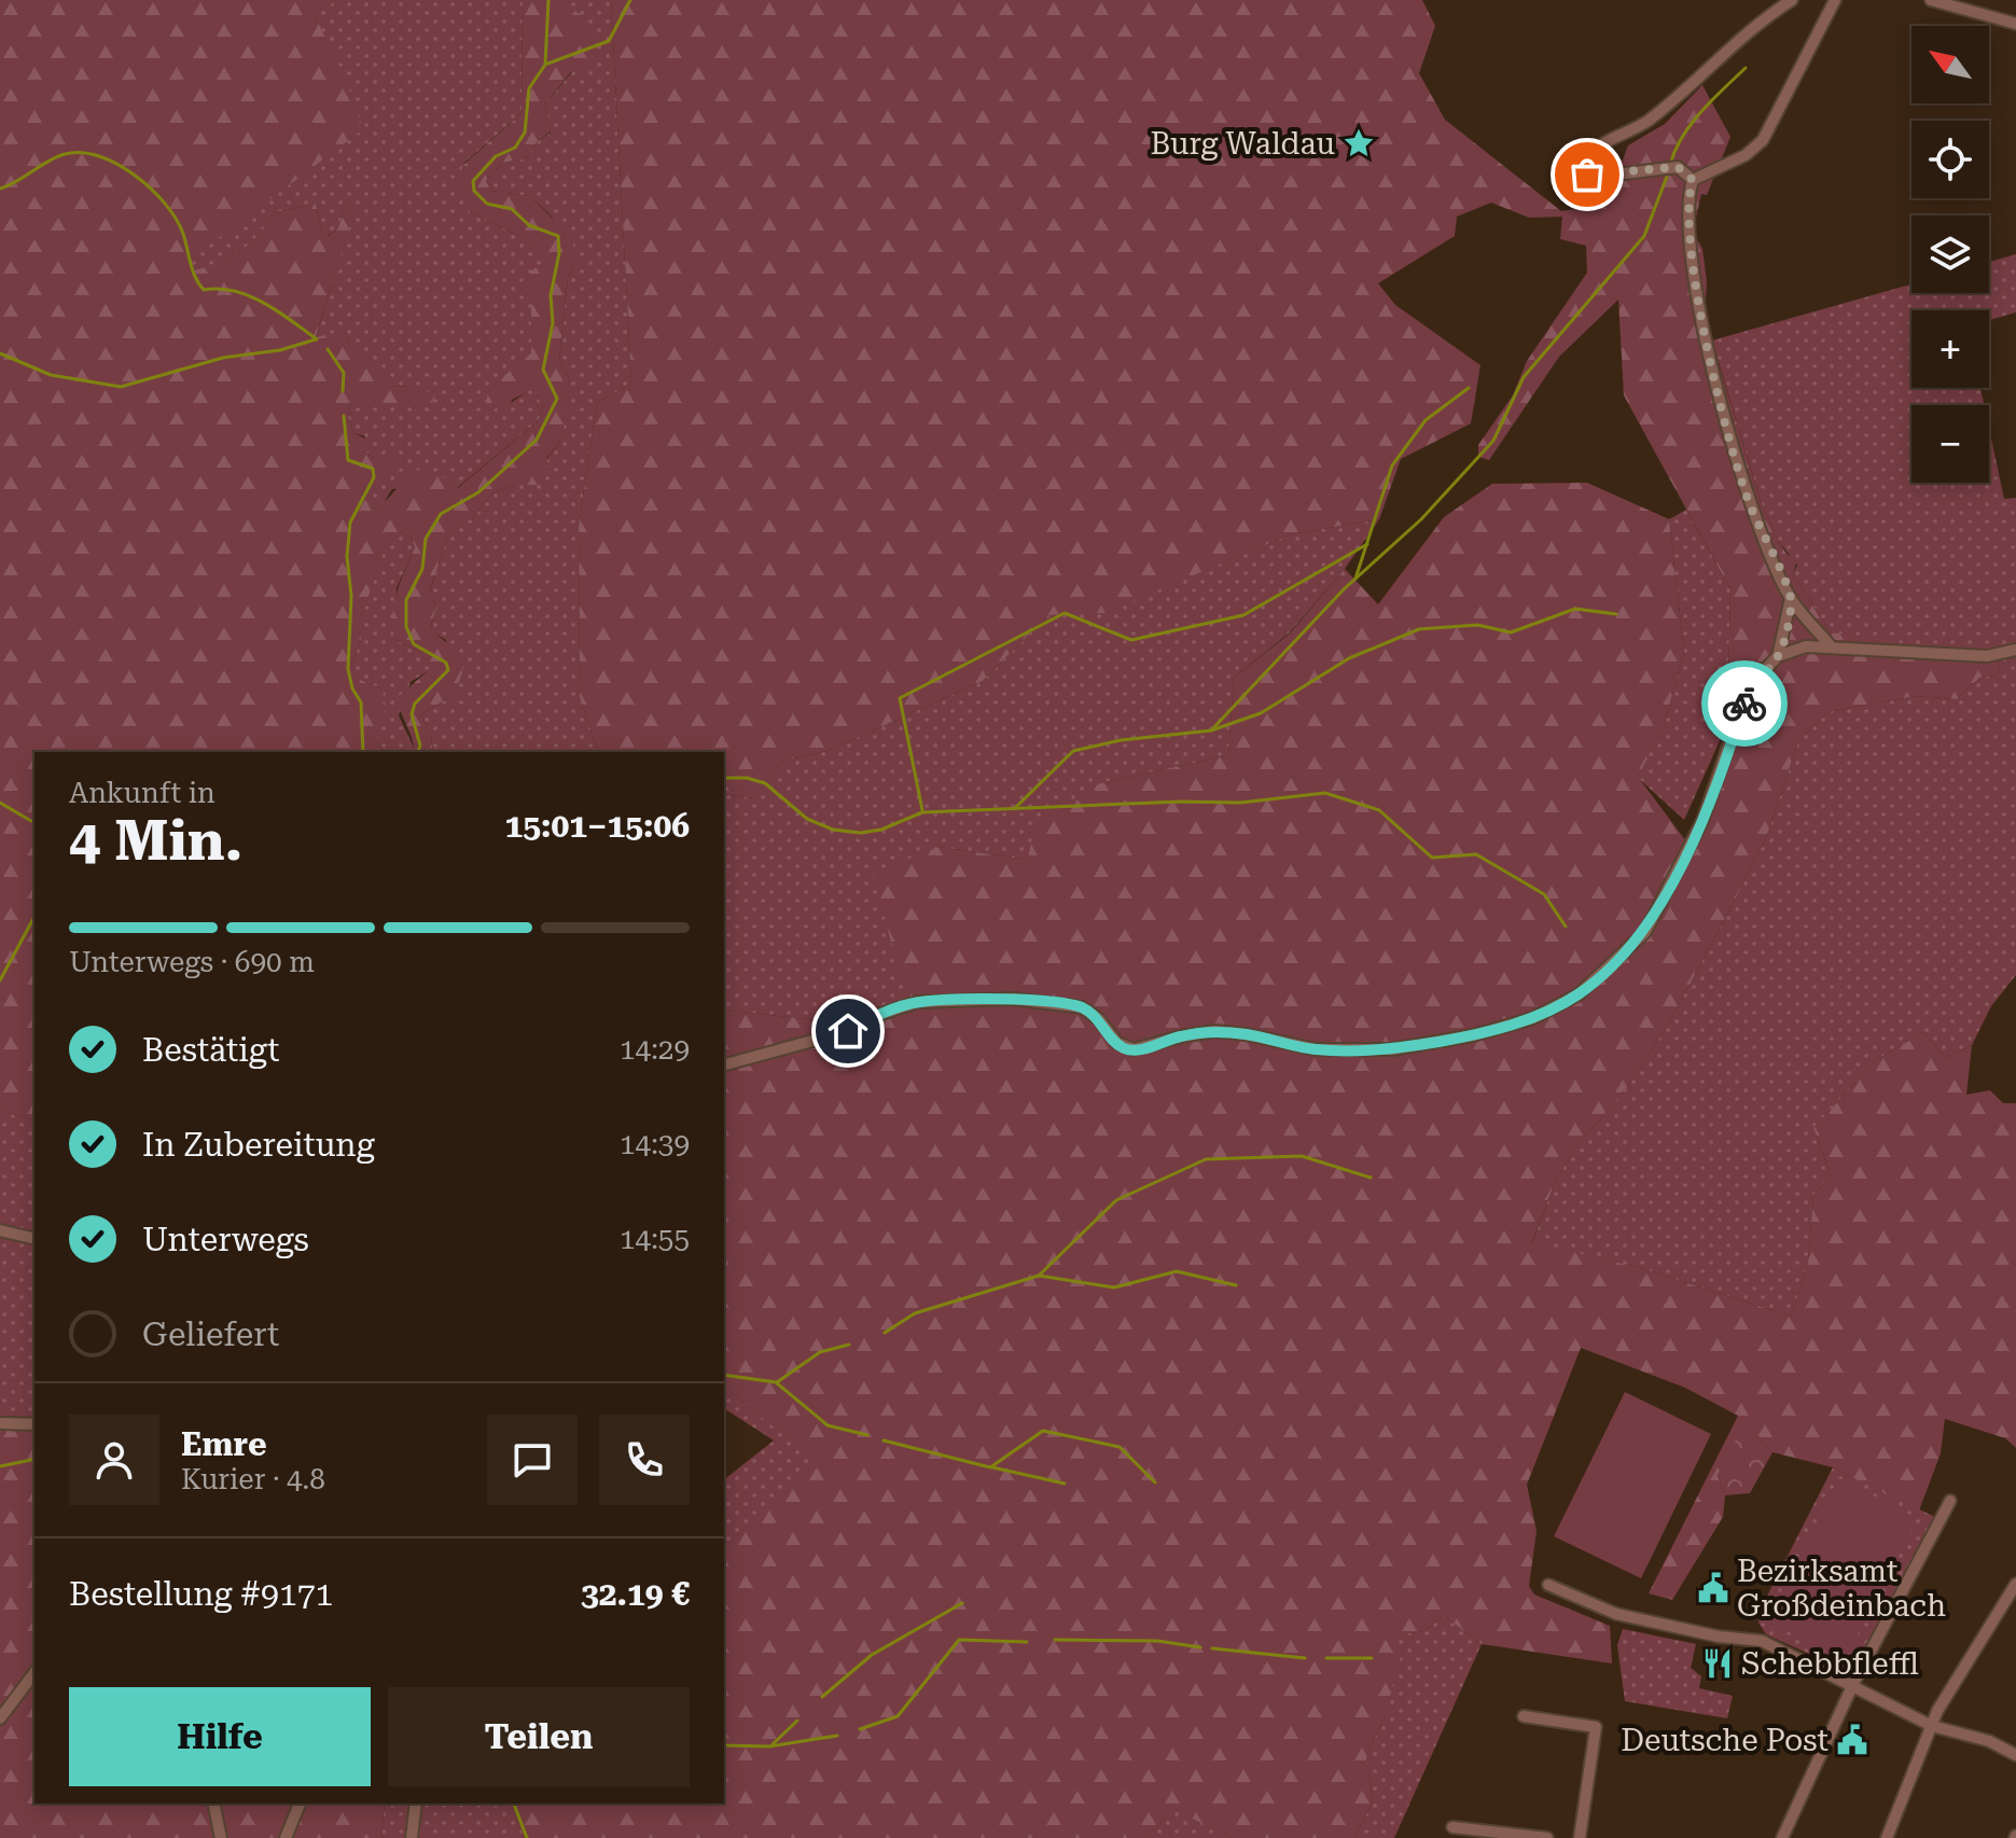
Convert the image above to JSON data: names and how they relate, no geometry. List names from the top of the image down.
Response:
{
  "places": {
    "place": ["Burg Waldau"],
    "public building": ["Bezirksamt Großdeinbach", "Deutsche Post"],
    "restaurant": ["Schebbfleffl"]
  },
  "north": "top left",
  "page": {
    "map_buttons": ["+", "−"],
    "heading": ["4 Min.", "Ankunft in", "15:01–15:06"],
    "panel": [
      "Emre",
      "Kurier · 4.8",
      "Bestellung #9171",
      "32.19 €"
    ],
    "bar": "Unterwegs · 690 m",
    "list": [
      ["Bestätigt", "14:29"],
      ["In Zubereitung", "14:39"],
      ["Unterwegs", "14:55"],
      "Geliefert"
    ],
    "buttons": ["Hilfe", "Teilen"]
  }
}
